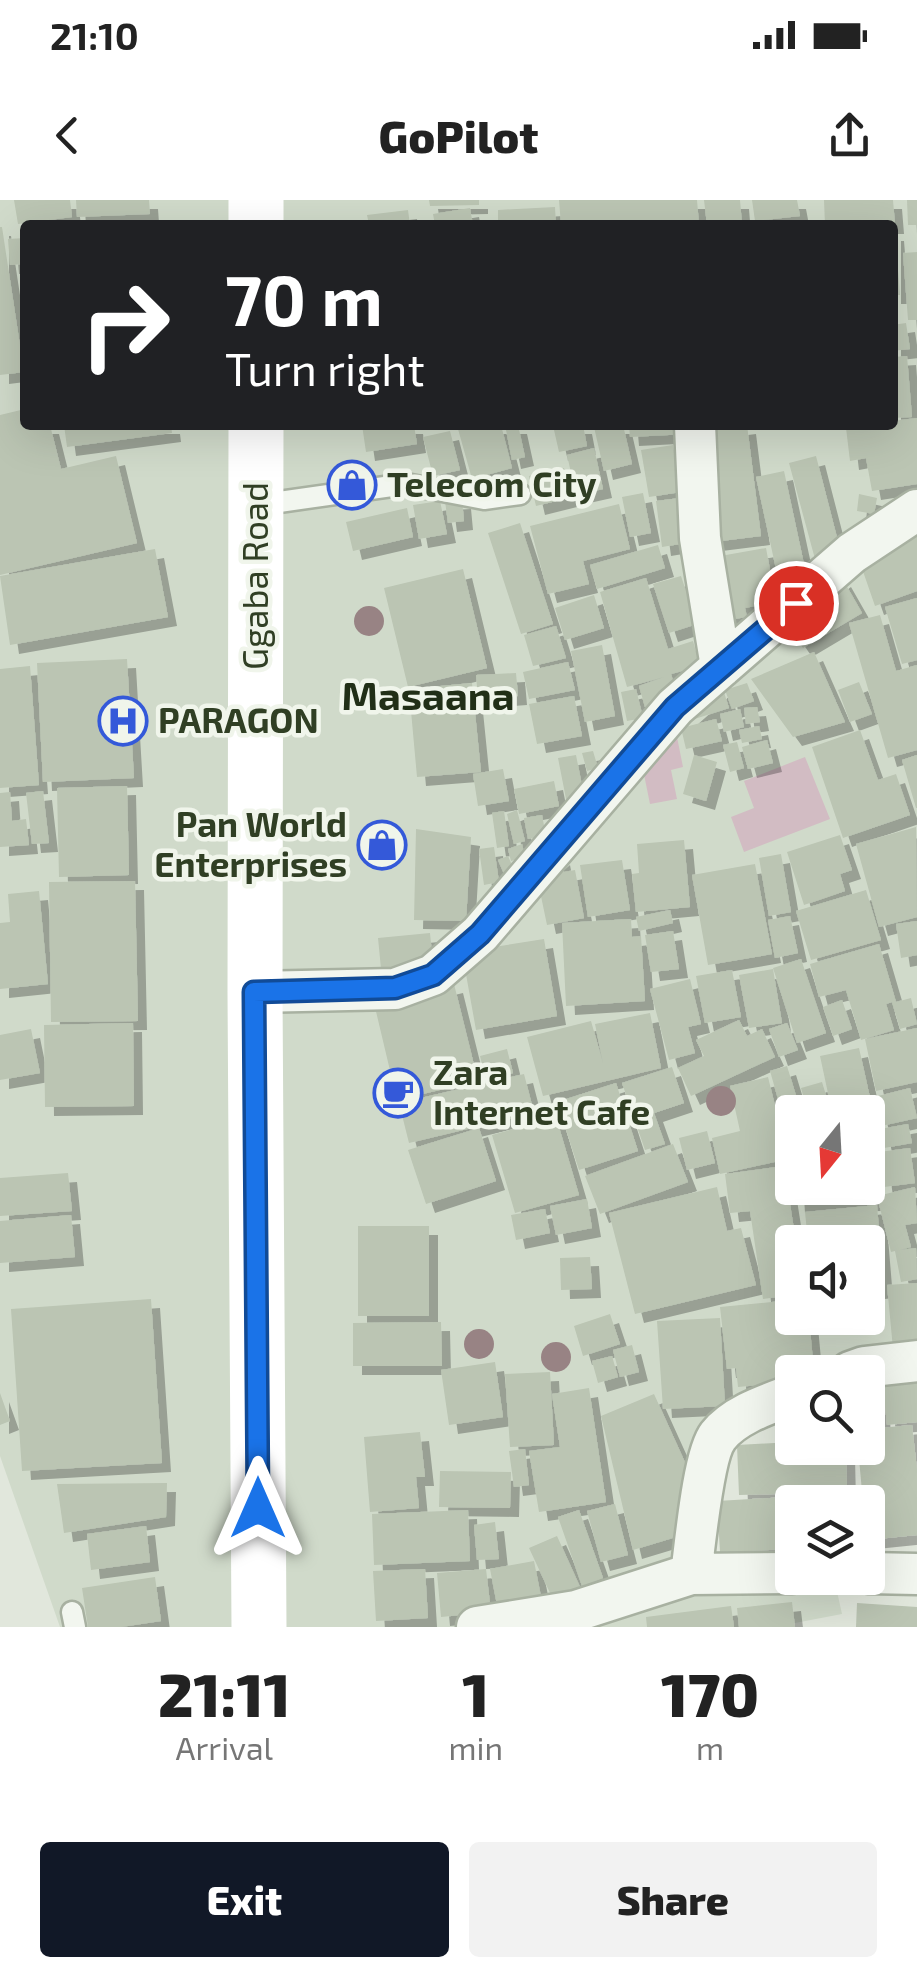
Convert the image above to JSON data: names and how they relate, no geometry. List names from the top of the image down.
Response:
{
  "streets": {
    "main road": ["Ggaba Road"]
  },
  "districts": ["Masaana"],
  "places": {
    "shop": ["Telecom City", "Pan World Enterprises"],
    "hospital": ["PARAGON"],
    "cafe": ["Zara Internet Cafe"]
  },
  "north": "bottom",
  "page": {
    "status": "21:10",
    "header": "GoPilot",
    "turn": ["70 m", "Turn right"],
    "eta": [
      "21:11",
      "Arrival",
      "1",
      "min",
      "170",
      "m"
    ],
    "buttons": ["Exit", "Share"]
  }
}
